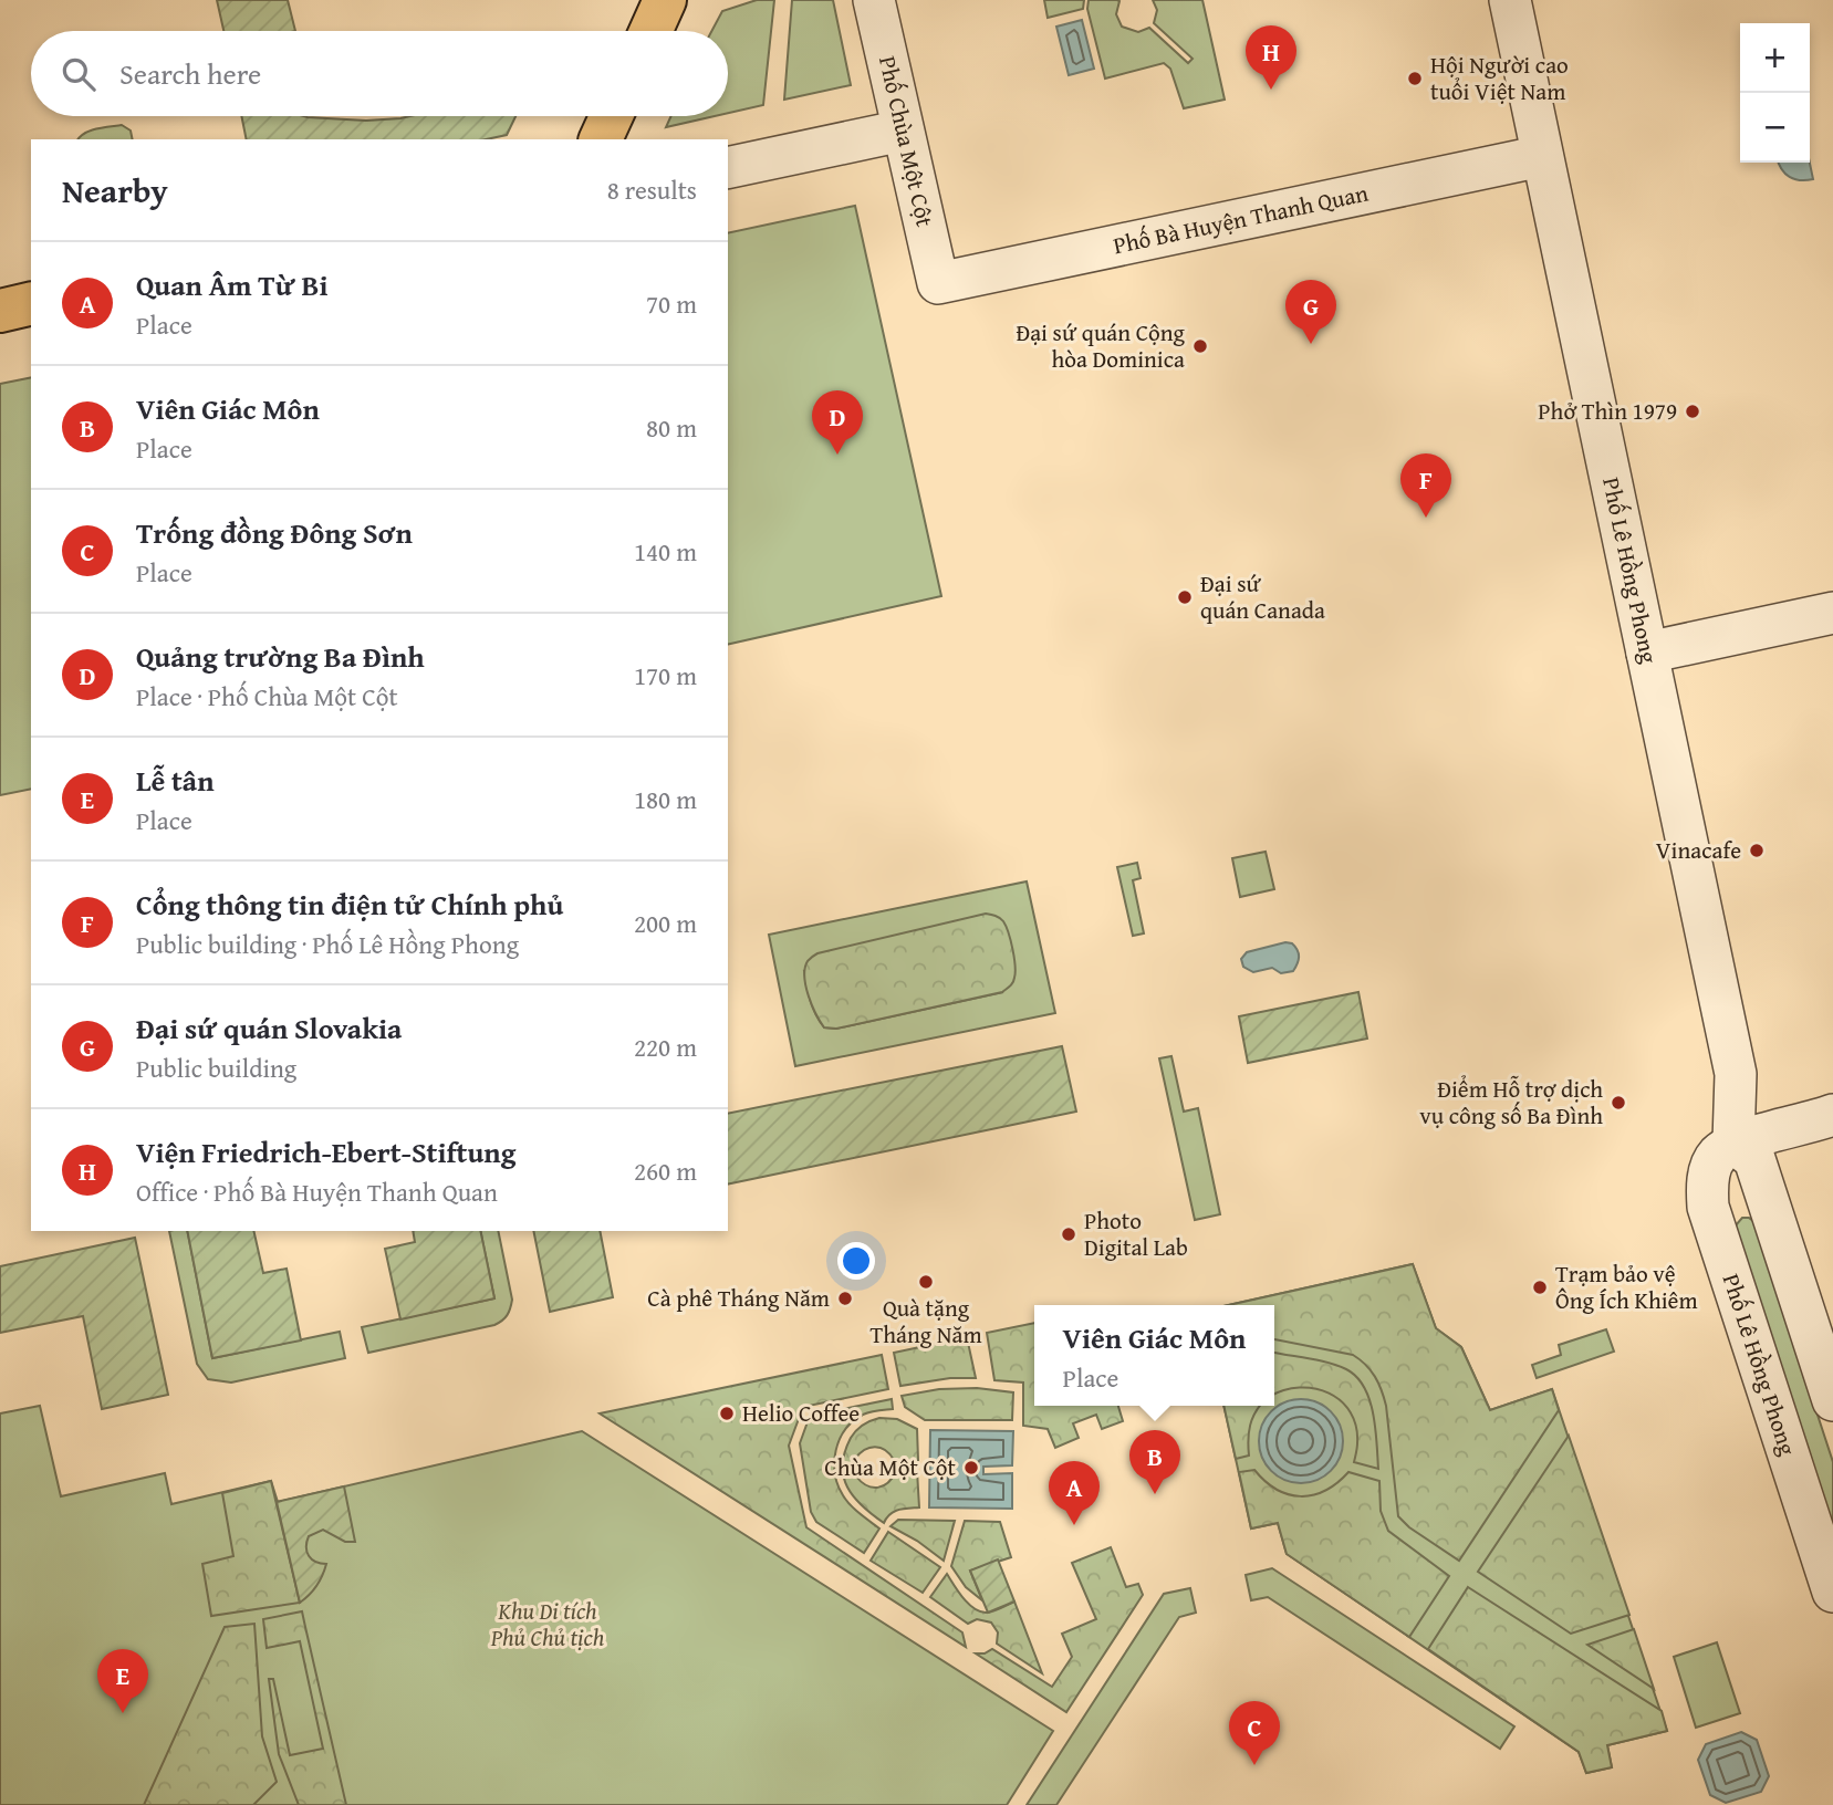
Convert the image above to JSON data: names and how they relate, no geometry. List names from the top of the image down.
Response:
{
  "streets": {
    "street": ["Phố Chùa Một Cột", "Phố Bà Huyện Thanh Quan", "Phố Lê Hồng Phong"]
  },
  "crossings": [
    ["Phố Chùa Một Cột", "Phố Bà Huyện Thanh Quan"],
    ["Phố Bà Huyện Thanh Quan", "Phố Lê Hồng Phong"]
  ],
  "parks": ["Khu Di tích Phủ Chủ tịch"],
  "places": [
    "Hội Người cao tuổi Việt Nam",
    "Đại sứ quán Cộng hòa Dominica",
    "Phở Thìn 1979",
    "Đại sứ quán Canada",
    "Vinacafe",
    "Điểm Hỗ trợ dịch vụ công số Ba Đình",
    "Photo Digital Lab",
    "Quà tặng Tháng Năm",
    "Trạm bảo vệ Ông Ích Khiêm",
    "Cà phê Tháng Năm",
    "Helio Coffee",
    "Chùa Một Cột"
  ],
  "page": {
    "map_buttons": ["+", "−"],
    "pins": [
      "H",
      "G",
      "D",
      "F",
      "B",
      "A",
      "E",
      "C"
    ],
    "search": "Search here",
    "heading": ["Nearby", "8 results"],
    "list": [
      {
        "mark": "A",
        "name": "Quan Âm Từ Bi",
        "note": "Place",
        "value": "70 m"
      },
      {
        "mark": "B",
        "name": "Viên Giác Môn",
        "note": "Place",
        "value": "80 m"
      },
      {
        "mark": "C",
        "name": "Trống đồng Đông Sơn",
        "note": "Place",
        "value": "140 m"
      },
      {
        "mark": "D",
        "name": "Quảng trường Ba Đình",
        "note": "Place · Phố Chùa Một Cột",
        "value": "170 m"
      },
      {
        "mark": "E",
        "name": "Lễ tân",
        "note": "Place",
        "value": "180 m"
      },
      {
        "mark": "F",
        "name": "Cổng thông tin điện tử Chính phủ",
        "note": "Public building · Phố Lê Hồng Phong",
        "value": "200 m"
      },
      {
        "mark": "G",
        "name": "Đại sứ quán Slovakia",
        "note": "Public building",
        "value": "220 m"
      },
      {
        "mark": "H",
        "name": "Viện Friedrich-Ebert-Stiftung",
        "note": "Office · Phố Bà Huyện Thanh Quan",
        "value": "260 m"
      }
    ],
    "popup": ["Viên Giác Môn", "Place"]
  }
}
